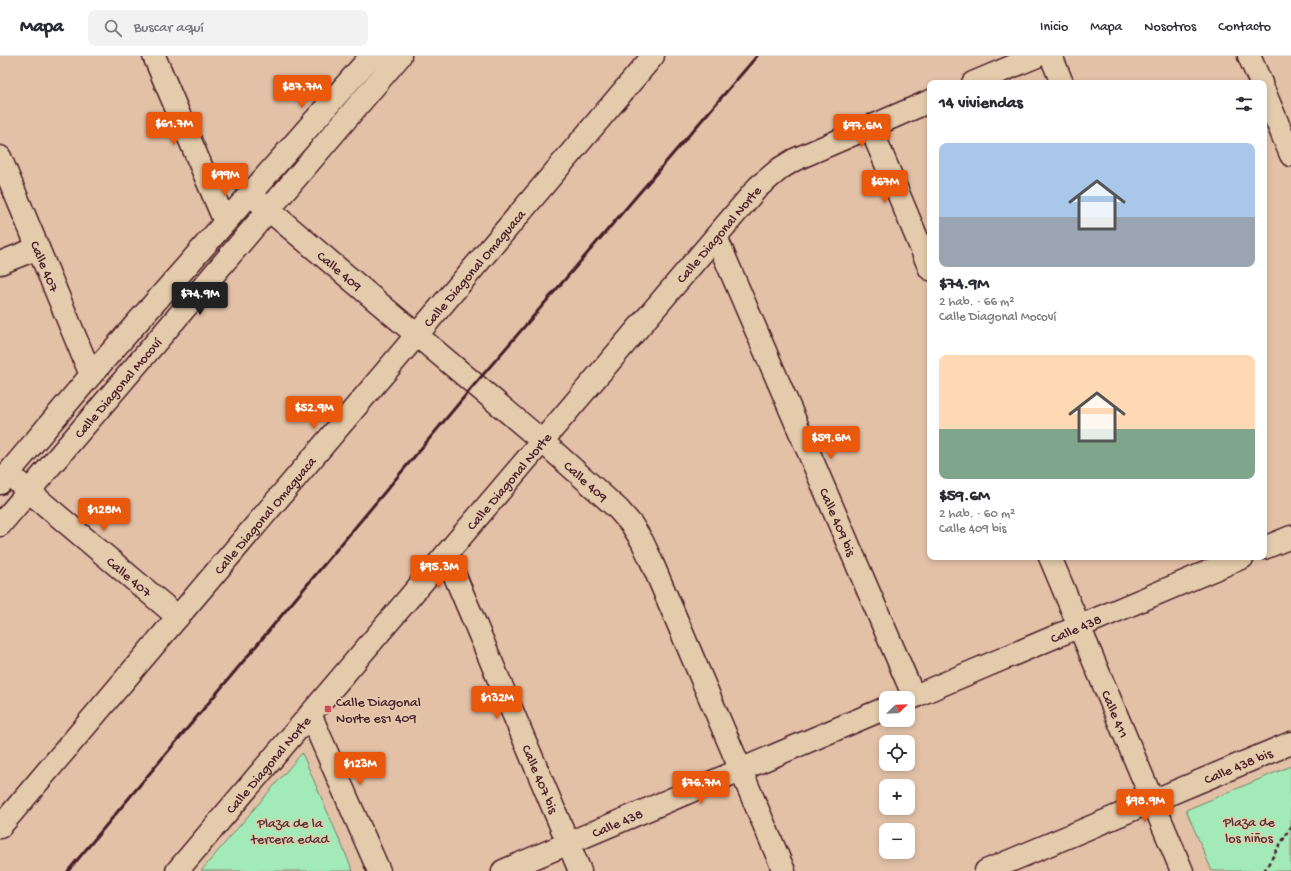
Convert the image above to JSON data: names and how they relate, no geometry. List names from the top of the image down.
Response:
{
  "streets": {
    "street": [
      "Calle Diagonal Norte",
      "Calle 407",
      "Calle Diagonal Omaguaca",
      "Calle 409",
      "Calle Diagonal Mocoví",
      "Calle 409 bis",
      "Calle 438",
      "Calle 411",
      "Calle 438 bis",
      "Calle 407 bis"
    ]
  },
  "crossings": [
    ["Calle Diagonal Norte", "Calle 409"],
    ["Calle Diagonal Norte", "Calle 409 bis"],
    ["Calle Diagonal Norte", "Calle 407 bis"],
    ["Calle 407", "Calle Diagonal Omaguaca"],
    ["Calle 407", "Calle Diagonal Mocoví"],
    ["Calle Diagonal Omaguaca", "Calle 409"],
    ["Calle 409", "Calle Diagonal Mocoví"],
    ["Calle 409", "Calle 438"],
    ["Calle 438", "Calle 411"],
    ["Calle 438", "Calle 407 bis"],
    ["Calle 411", "Calle 438 bis"]
  ],
  "parks": ["Plaza de los niños", "Plaza de la tercera edad"],
  "places": {
    "transit": ["Calle Diagonal Norte es1 409"]
  },
  "north": "top right",
  "page": {
    "header": "Mapa",
    "search": "Buscar aquí",
    "nav": [
      "Inicio",
      "Mapa",
      "Nosotros",
      "Contacto"
    ],
    "price": [
      "$87.7M",
      "$61.7M",
      "$97.6M",
      "$99M",
      "$67M",
      "$74.9M",
      "$52.9M",
      "$59.6M",
      "$128M",
      "$95.3M",
      "$132M",
      "$123M",
      "$76.7M",
      "$98.9M"
    ],
    "heading": "14 viviendas",
    "list": [
      {
        "name": "$74.9M",
        "note": "2 hab. · 66 m² · Calle Diagonal Mocoví"
      },
      {
        "name": "$59.6M",
        "note": "2 hab. · 60 m² · Calle 409 bis"
      }
    ],
    "map_buttons": ["+", "−"]
  }
}
